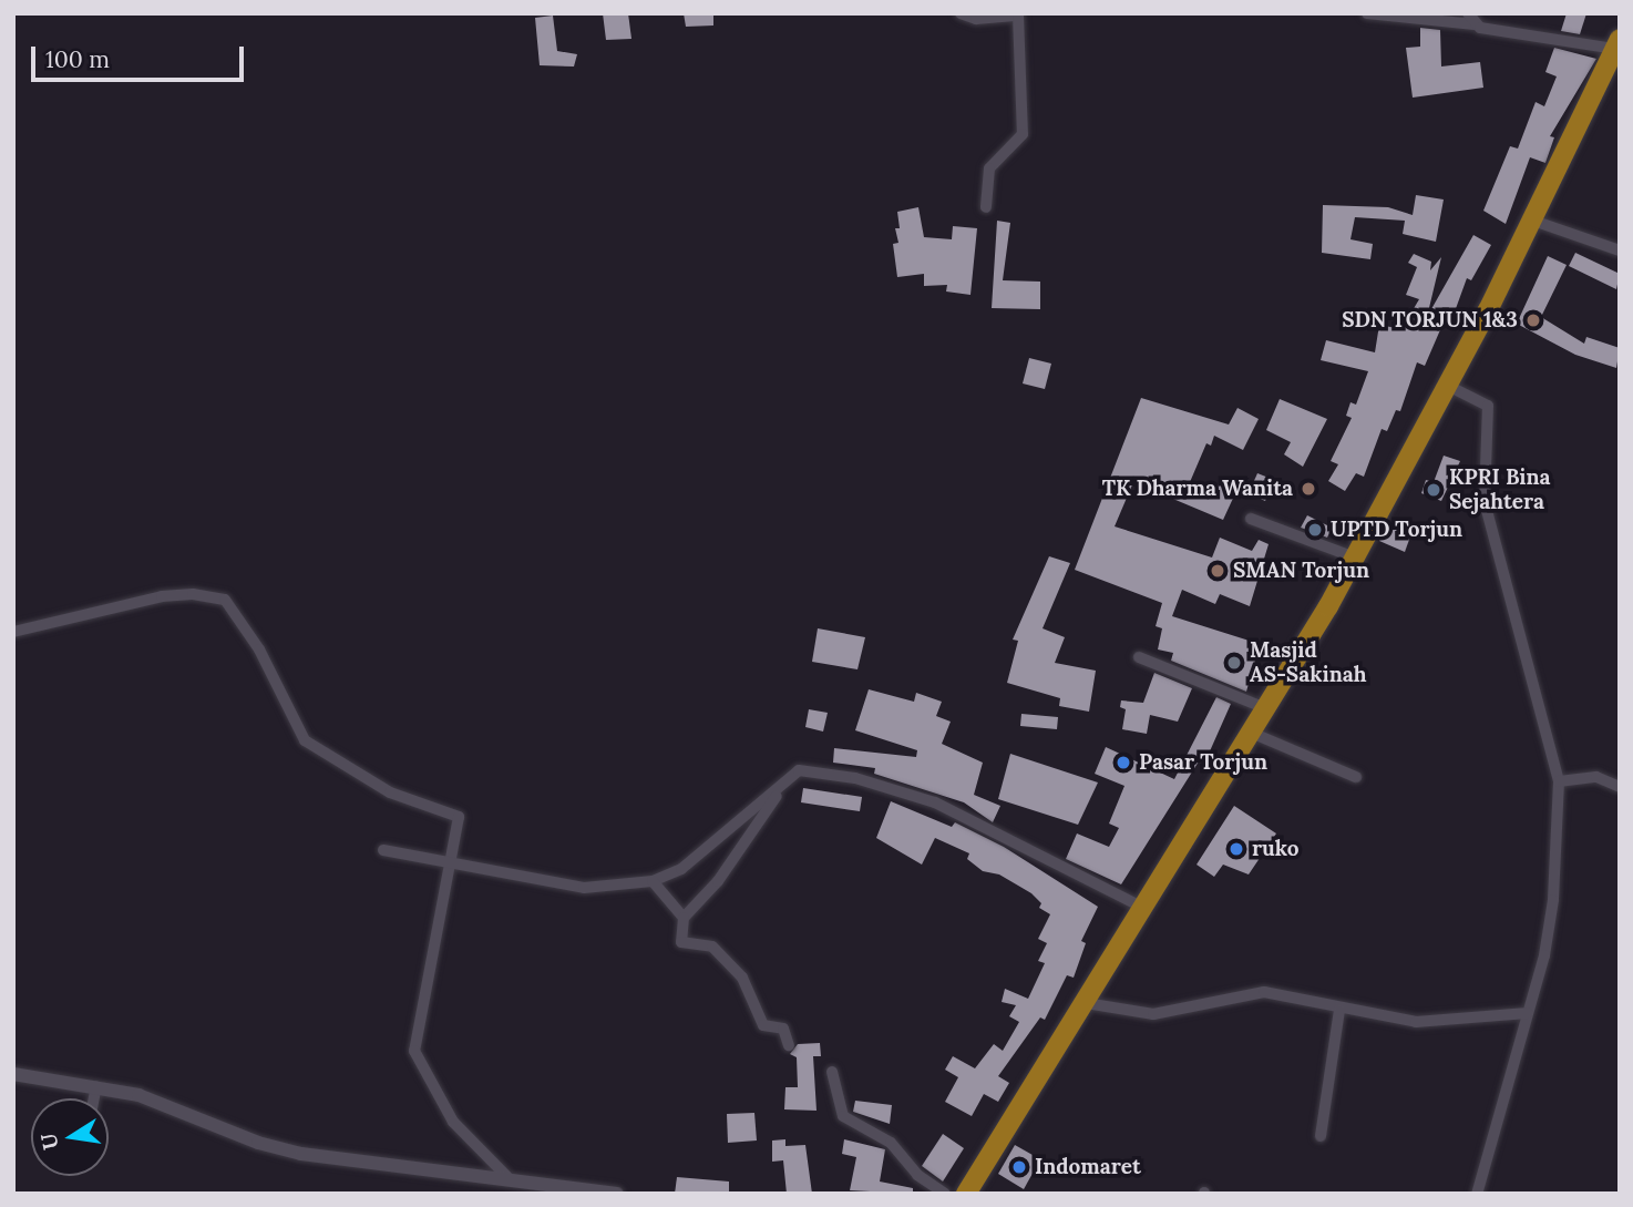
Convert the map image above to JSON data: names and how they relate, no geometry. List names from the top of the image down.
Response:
{
  "places": [
    "SDN TORJUN 1&3",
    "TK Dharma Wanita",
    "KPRI Bina Sejahtera",
    "UPTD Torjun",
    "SMAN Torjun",
    "Masjid AS-Sakinah",
    "Pasar Torjun",
    "ruko",
    "Indomaret"
  ],
  "scale_bar": "100 m",
  "north": "left"
}
